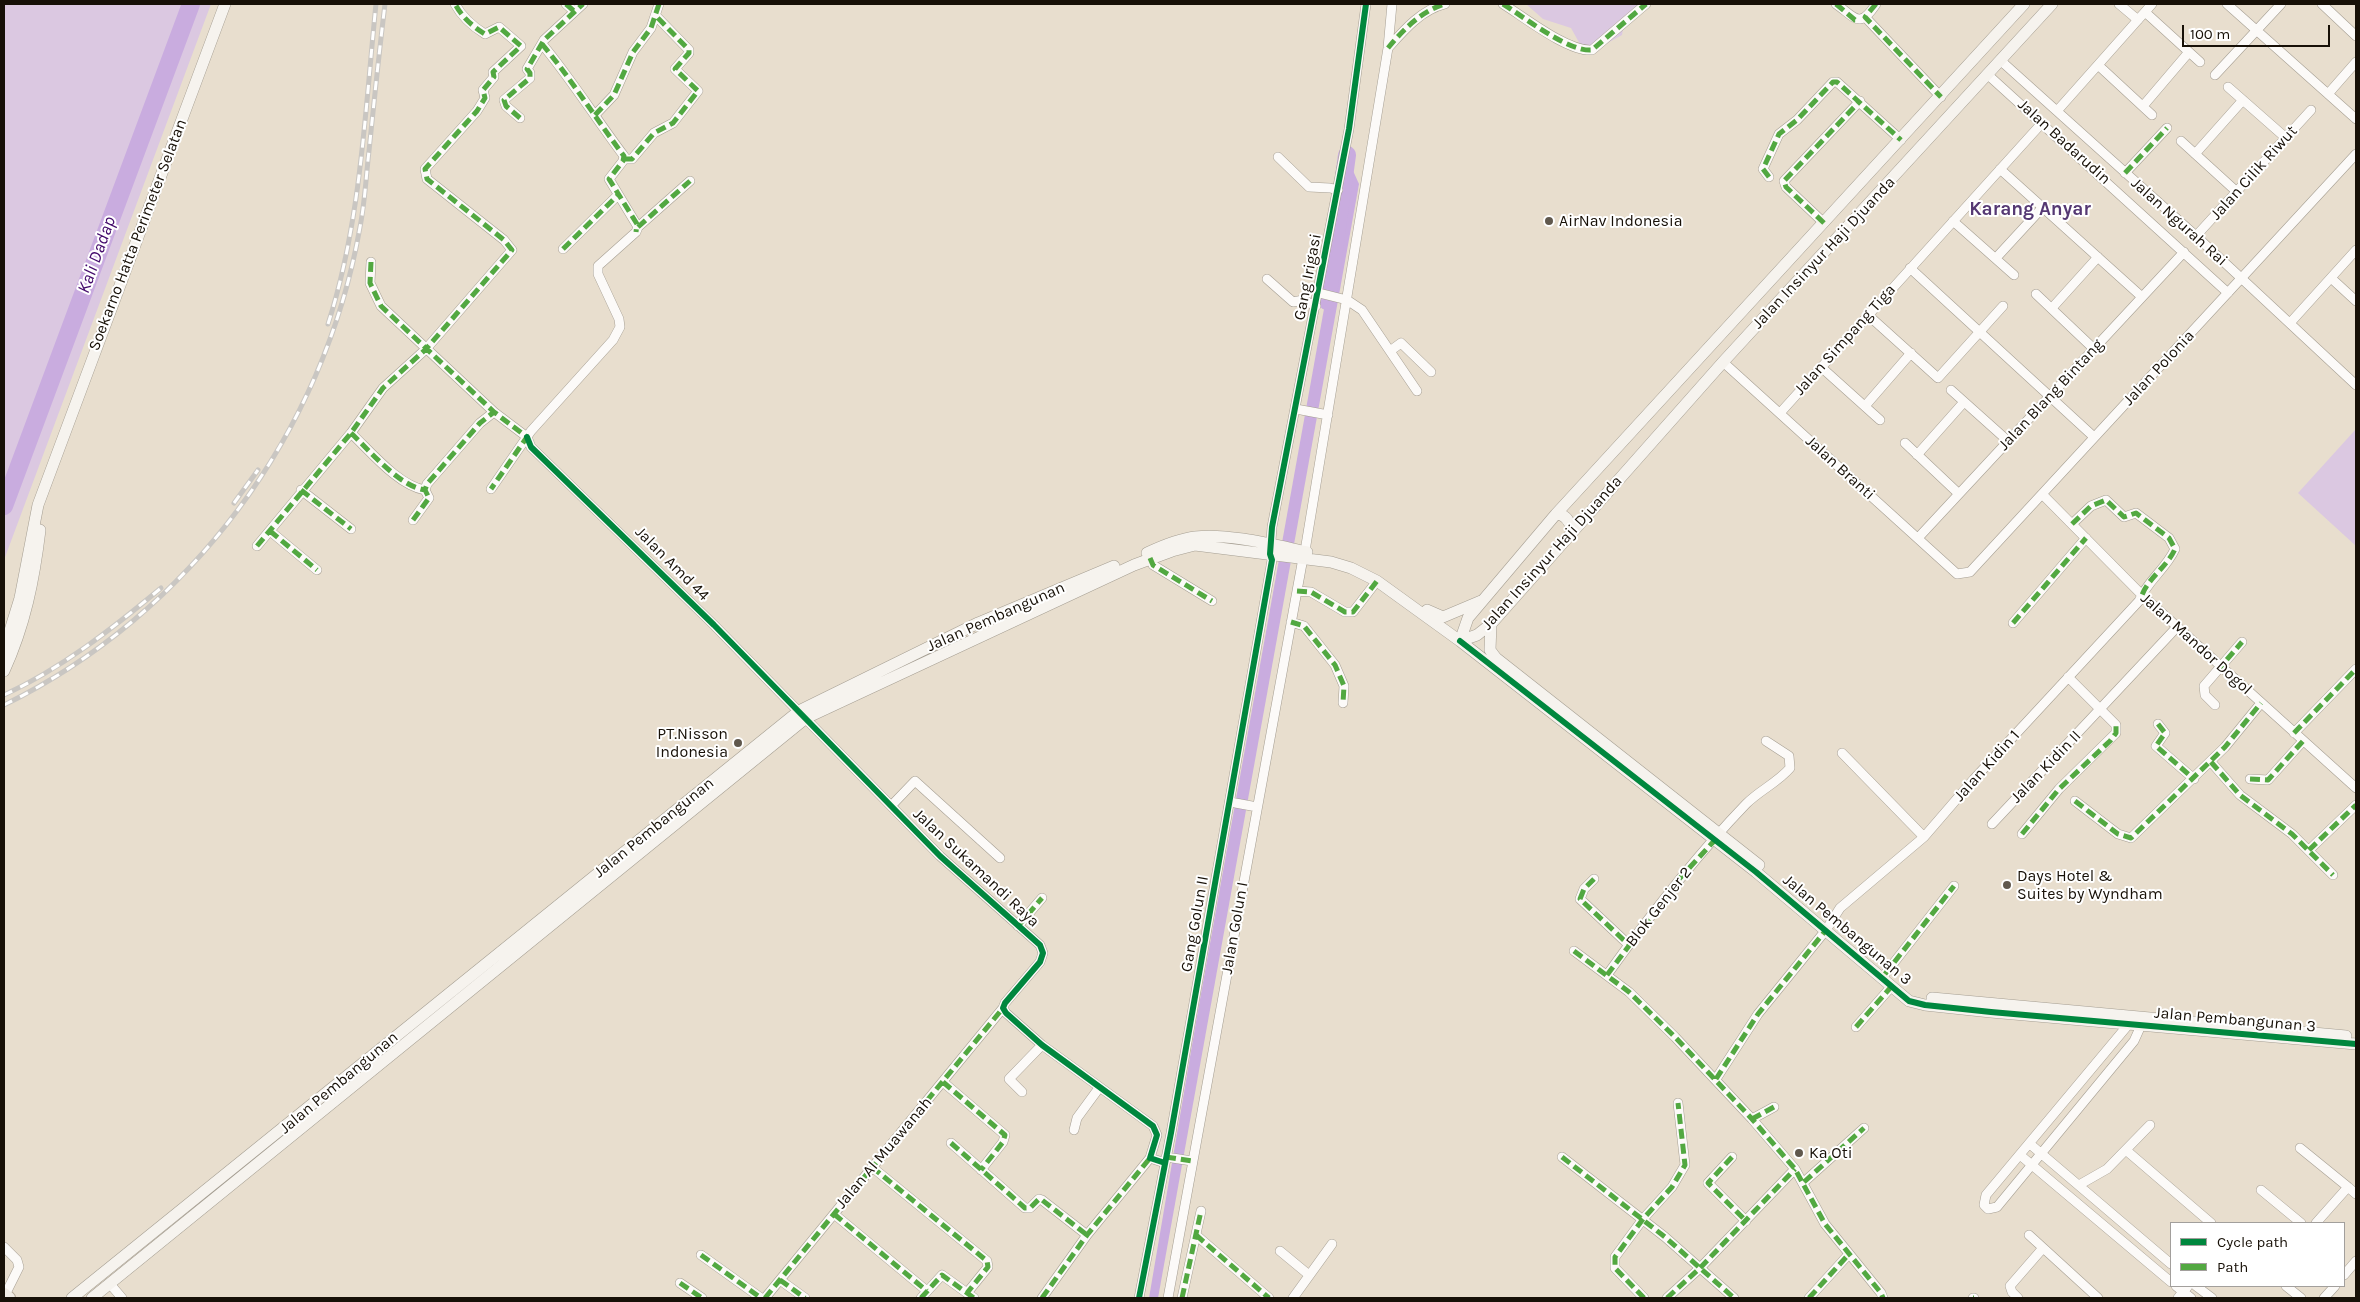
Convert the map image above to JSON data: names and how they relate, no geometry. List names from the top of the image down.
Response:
{
  "streets": {
    "main road": [
      "Soekarno Hatta Perimeter Selatan",
      "Jalan Insinyur Haji Djuanda",
      "Jalan Pembangunan",
      "Jalan Pembangunan 3"
    ],
    "street": [
      "Jalan Badarudin",
      "Jalan Cilik Riwut",
      "Jalan Ngurah Rai",
      "Gang Irigasi",
      "Jalan Simpang Tiga",
      "Jalan Polonia",
      "Jalan Blang Bintang",
      "Jalan Branti",
      "Jalan Amd 44",
      "Jalan Mandor Dogol",
      "Jalan Kidin 1",
      "Jalan Kidin II",
      "Jalan Sukamandi Raya",
      "Blok Genjer 2",
      "Gang Golun II",
      "Jalan Golun I",
      "Jalan Al Muawanah"
    ]
  },
  "crossings": [
    ["Jalan Badarudin", "Jalan Insinyur Haji Djuanda"],
    ["Jalan Badarudin", "Jalan Simpang Tiga"],
    ["Jalan Badarudin", "Jalan Polonia"],
    ["Jalan Badarudin", "Jalan Blang Bintang"],
    ["Jalan Cilik Riwut", "Jalan Ngurah Rai"],
    ["Jalan Ngurah Rai", "Jalan Insinyur Haji Djuanda"],
    ["Jalan Ngurah Rai", "Jalan Polonia"],
    ["Jalan Insinyur Haji Djuanda", "Jalan Branti"],
    ["Jalan Insinyur Haji Djuanda", "Jalan Pembangunan"],
    ["Jalan Insinyur Haji Djuanda", "Jalan Pembangunan 3"],
    ["Gang Irigasi", "Jalan Pembangunan"],
    ["Gang Irigasi", "Gang Golun II"],
    ["Jalan Simpang Tiga", "Jalan Branti"],
    ["Jalan Polonia", "Jalan Branti"],
    ["Jalan Polonia", "Jalan Mandor Dogol"],
    ["Jalan Blang Bintang", "Jalan Branti"],
    ["Jalan Amd 44", "Jalan Pembangunan"],
    ["Jalan Amd 44", "Jalan Sukamandi Raya"],
    ["Jalan Pembangunan", "Jalan Sukamandi Raya"],
    ["Jalan Pembangunan", "Gang Golun II"],
    ["Jalan Pembangunan", "Jalan Golun I"],
    ["Jalan Pembangunan", "Jalan Pembangunan 3"],
    ["Jalan Mandor Dogol", "Jalan Kidin 1"],
    ["Jalan Mandor Dogol", "Jalan Kidin II"],
    ["Jalan Kidin 1", "Jalan Pembangunan 3"],
    ["Jalan Sukamandi Raya", "Jalan Al Muawanah"],
    ["Blok Genjer 2", "Jalan Pembangunan 3"]
  ],
  "districts": ["Karang Anyar"],
  "water": ["Kali Dadap"],
  "places": [
    "AirNav Indonesia",
    "PT.Nisson Indonesia",
    "Days Hotel & Suites by Wyndham",
    "Ka Oti"
  ],
  "legend": ["Cycle path", "Path"],
  "scale_bar": "100 m"
}
